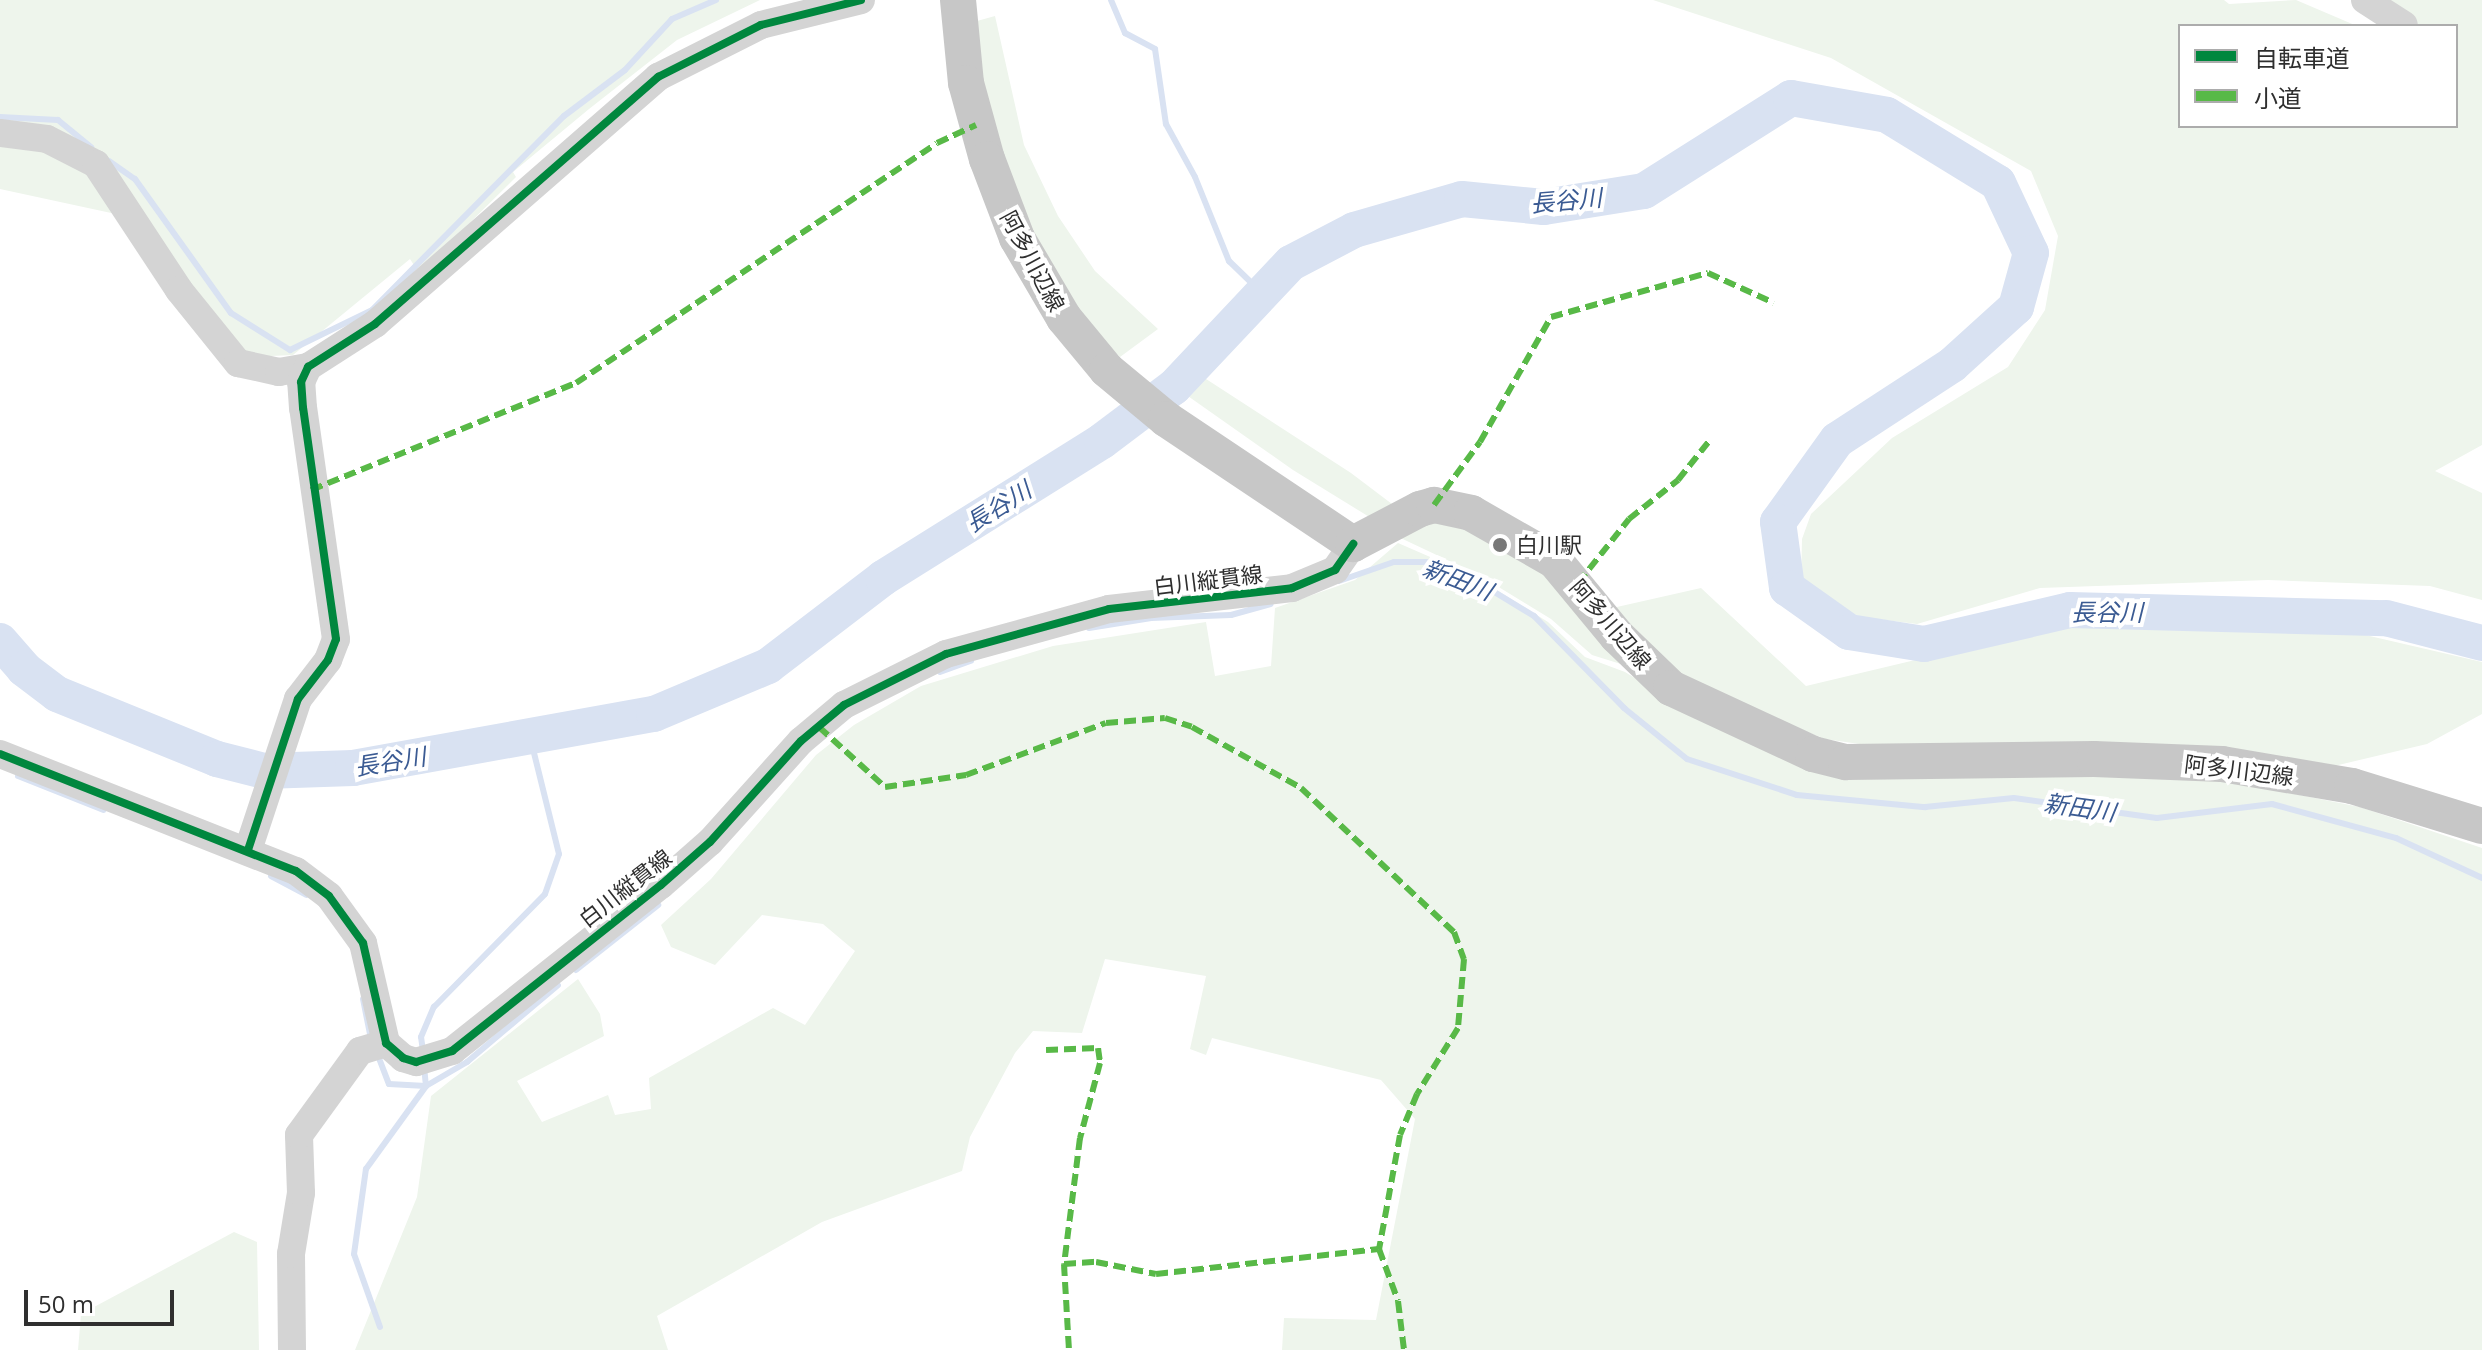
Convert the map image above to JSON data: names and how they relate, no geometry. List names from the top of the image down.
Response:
{
  "streets": {
    "main road": ["阿多川辺線"],
    "street": ["白川縦貫線"]
  },
  "crossings": [
    ["阿多川辺線", "白川縦貫線"]
  ],
  "water": ["長谷川", "新田川"],
  "places": ["白川駅"],
  "legend": ["自転車道", "小道"],
  "scale_bar": "50 m"
}
